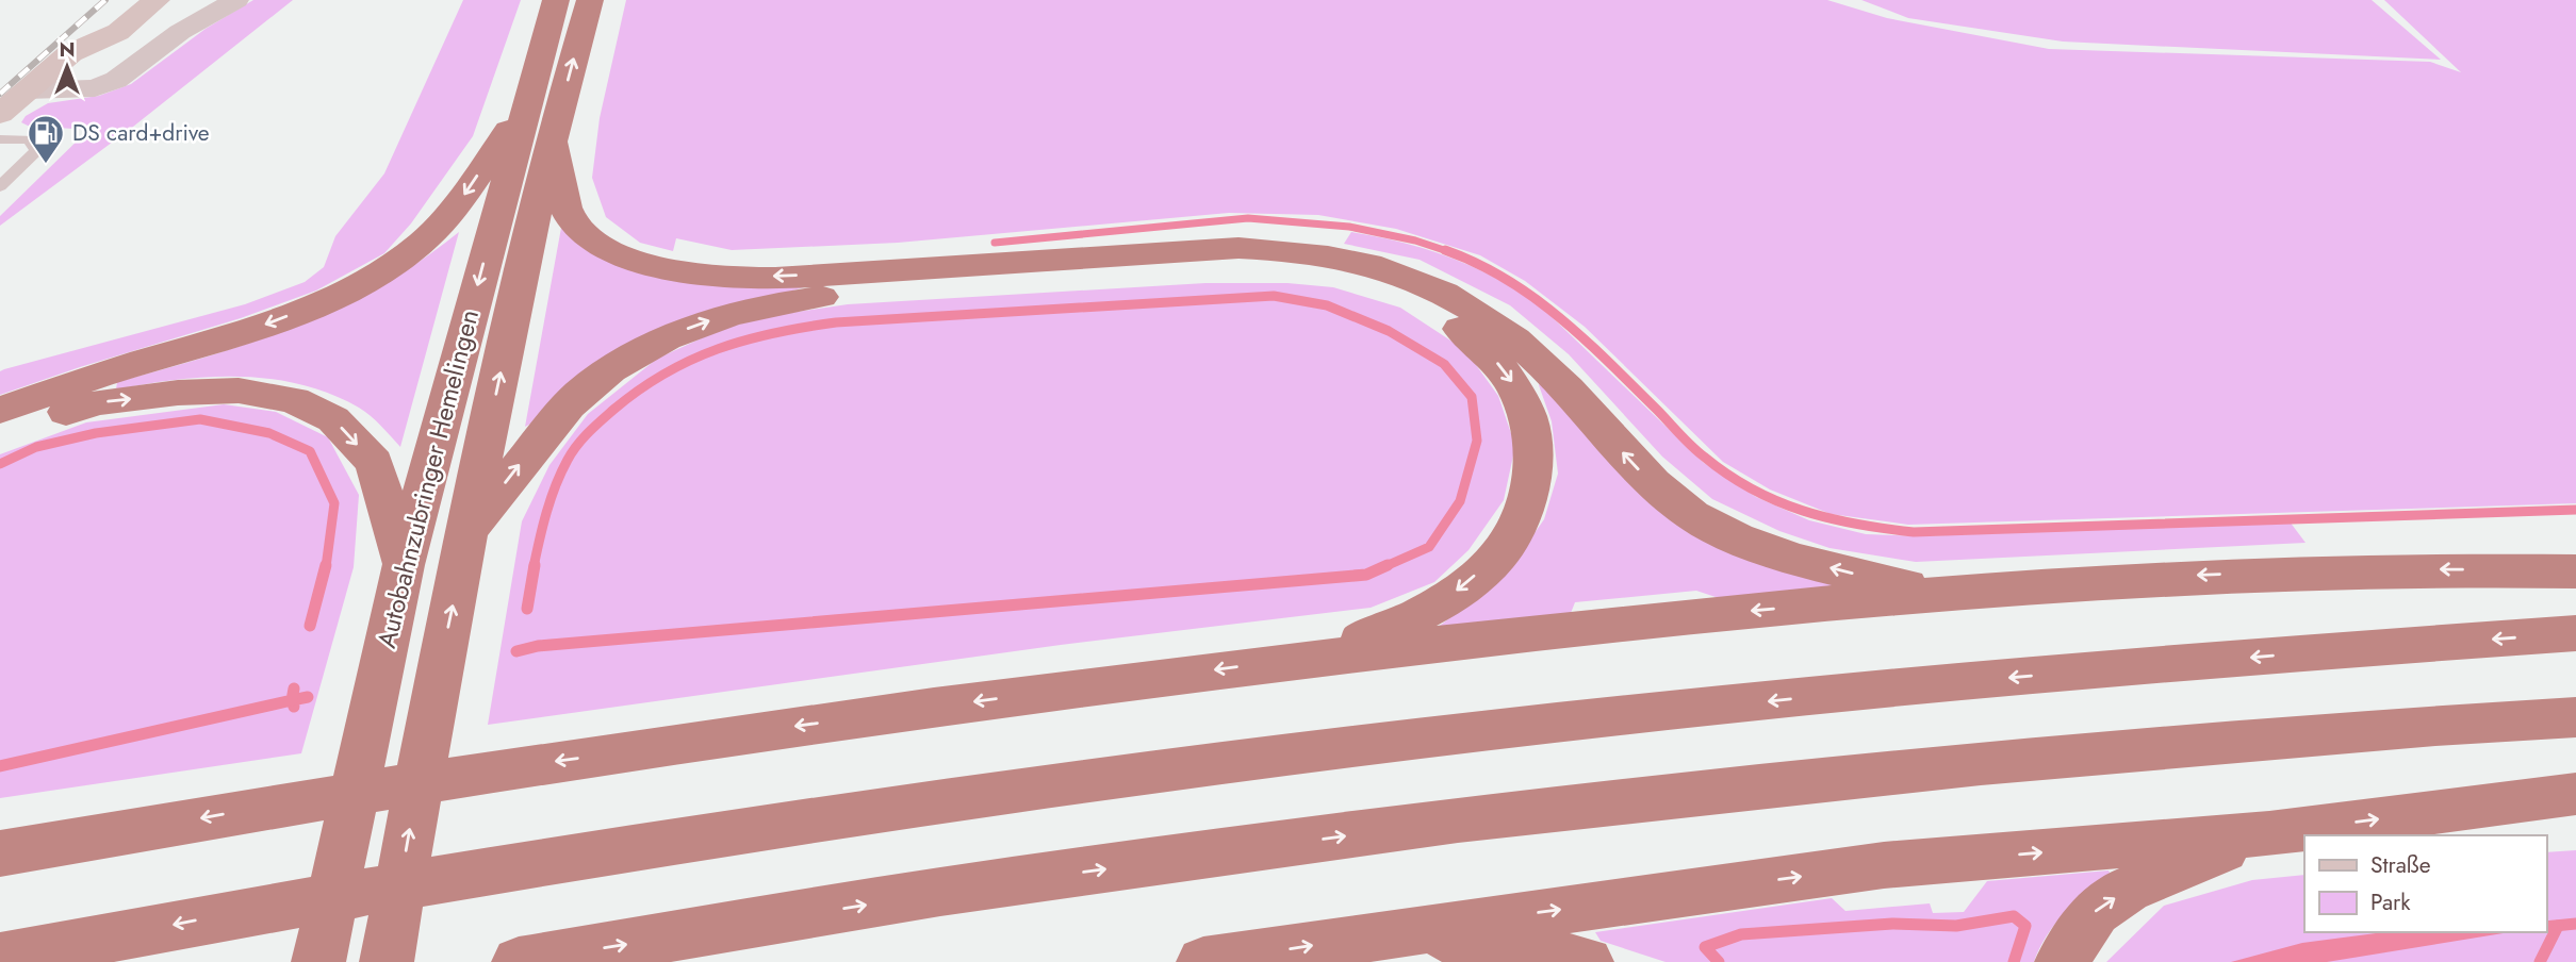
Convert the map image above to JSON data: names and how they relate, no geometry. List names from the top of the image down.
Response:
{
  "streets": {
    "highway": ["Autobahnzubringer Hemelingen"]
  },
  "places": {
    "fuel station": ["DS card+drive"]
  },
  "legend": ["Straße", "Park"],
  "north": "top"
}
